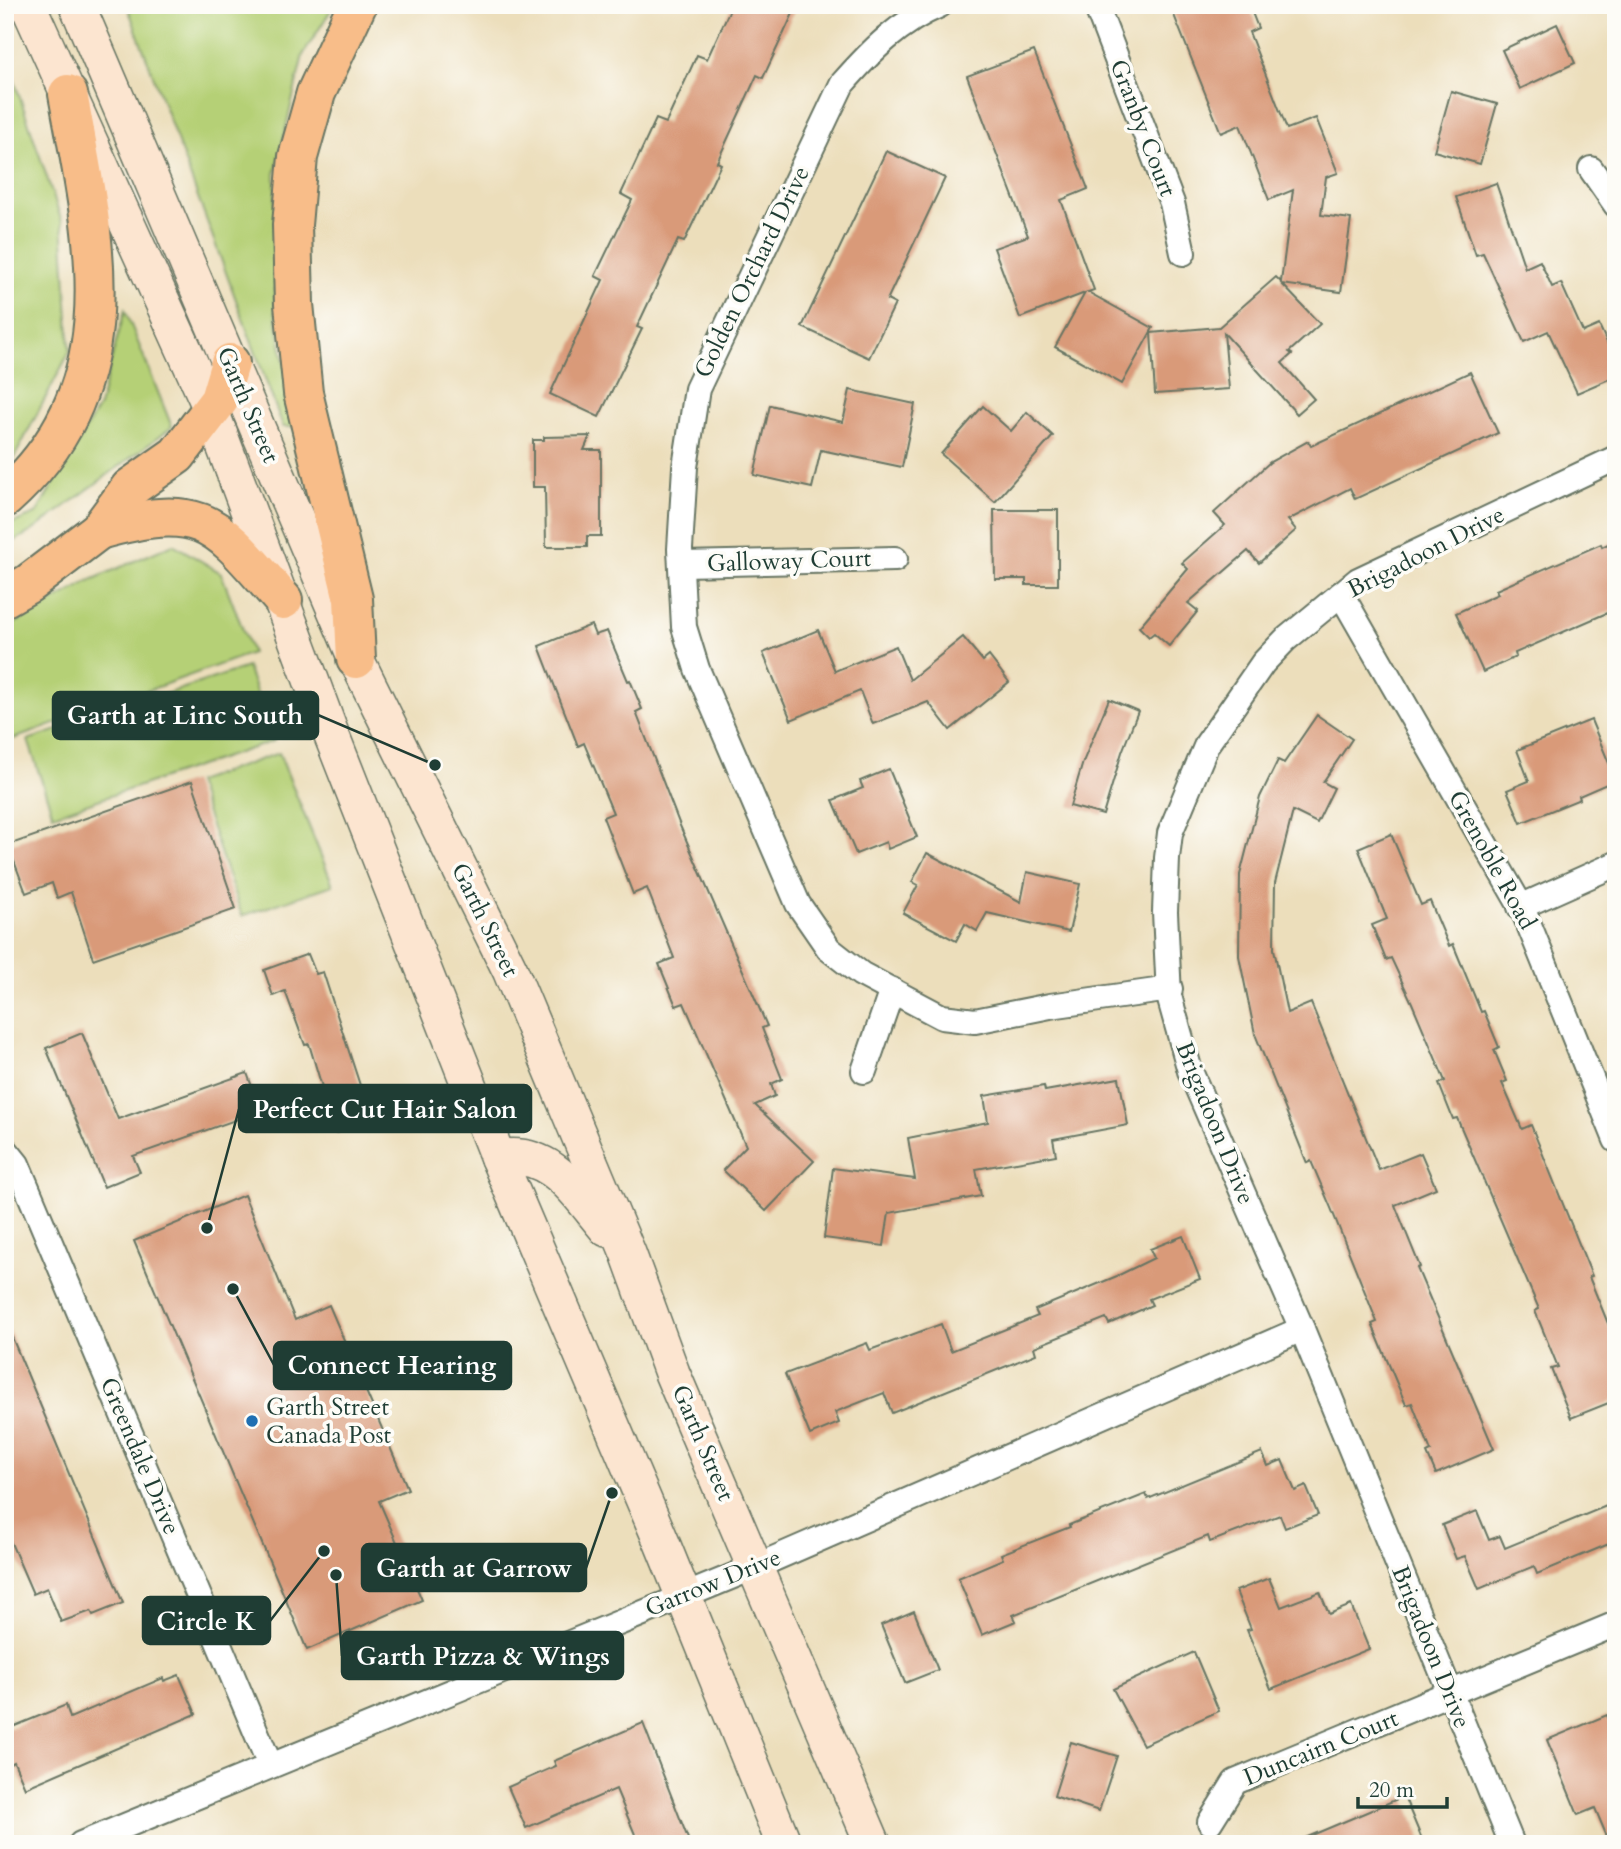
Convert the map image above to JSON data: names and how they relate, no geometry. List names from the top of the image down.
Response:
{
  "streets": {
    "main road": ["Garth Street"],
    "street": [
      "Granby Court",
      "Golden Orchard Drive",
      "Brigadoon Drive",
      "Galloway Court",
      "Grenoble Road",
      "Greendale Drive",
      "Garrow Drive",
      "Duncairn Court"
    ]
  },
  "crossings": [
    ["Golden Orchard Drive", "Brigadoon Drive"],
    ["Golden Orchard Drive", "Galloway Court"],
    ["Garth Street", "Garrow Drive"],
    ["Brigadoon Drive", "Grenoble Road"],
    ["Brigadoon Drive", "Garrow Drive"],
    ["Brigadoon Drive", "Duncairn Court"],
    ["Greendale Drive", "Garrow Drive"]
  ],
  "places": [
    "Garth at Linc South",
    "Perfect Cut Hair Salon",
    "Connect Hearing",
    "Garth Street Canada Post",
    "Garth at Garrow",
    "Circle K",
    "Garth Pizza & Wings"
  ],
  "scale_bar": "20 m"
}
